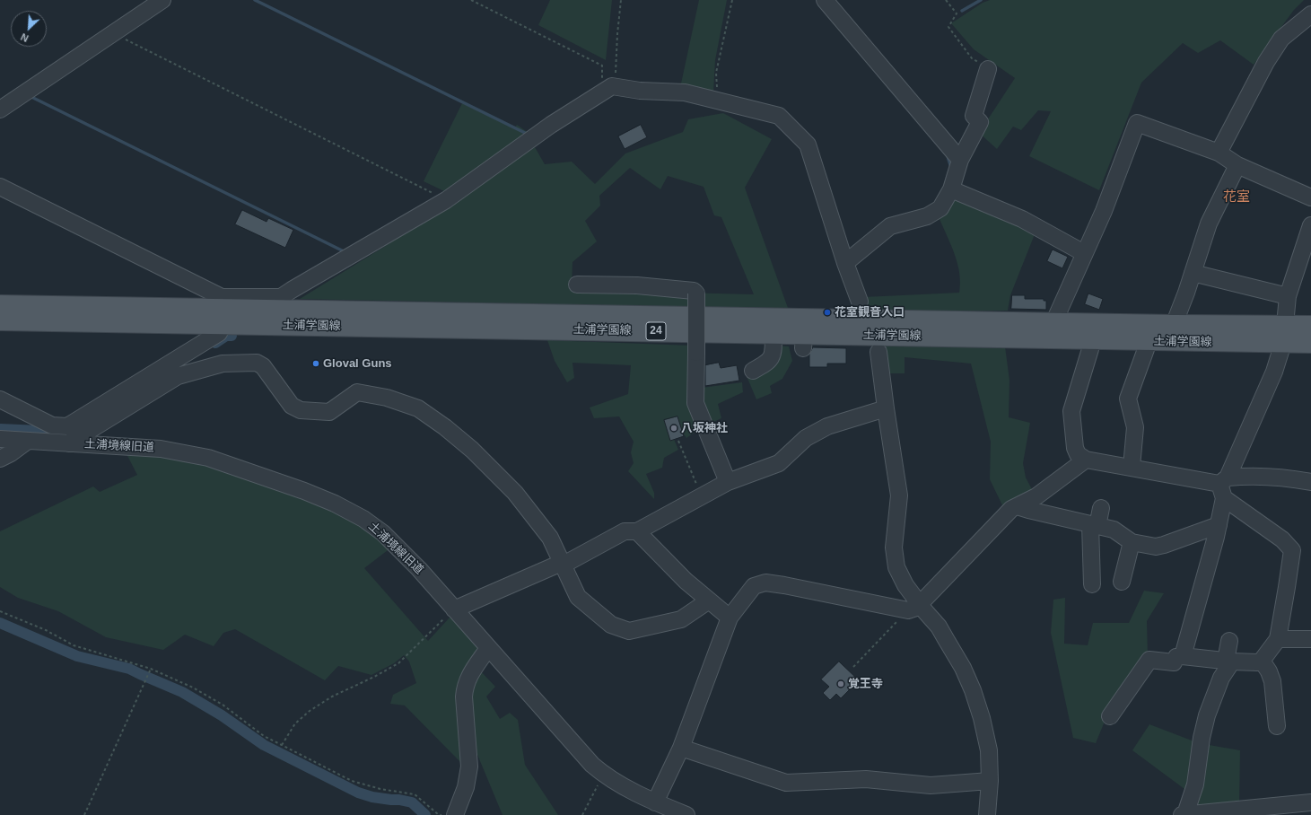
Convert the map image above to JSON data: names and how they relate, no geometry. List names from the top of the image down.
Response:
{
  "streets": {
    "main road": ["土浦学園線", "24"],
    "street": ["土浦境線旧道"]
  },
  "districts": ["花室"],
  "places": [
    "花室観音入口",
    "Gloval Guns",
    "八坂神社",
    "覚王寺"
  ],
  "north": "bottom left"
}
